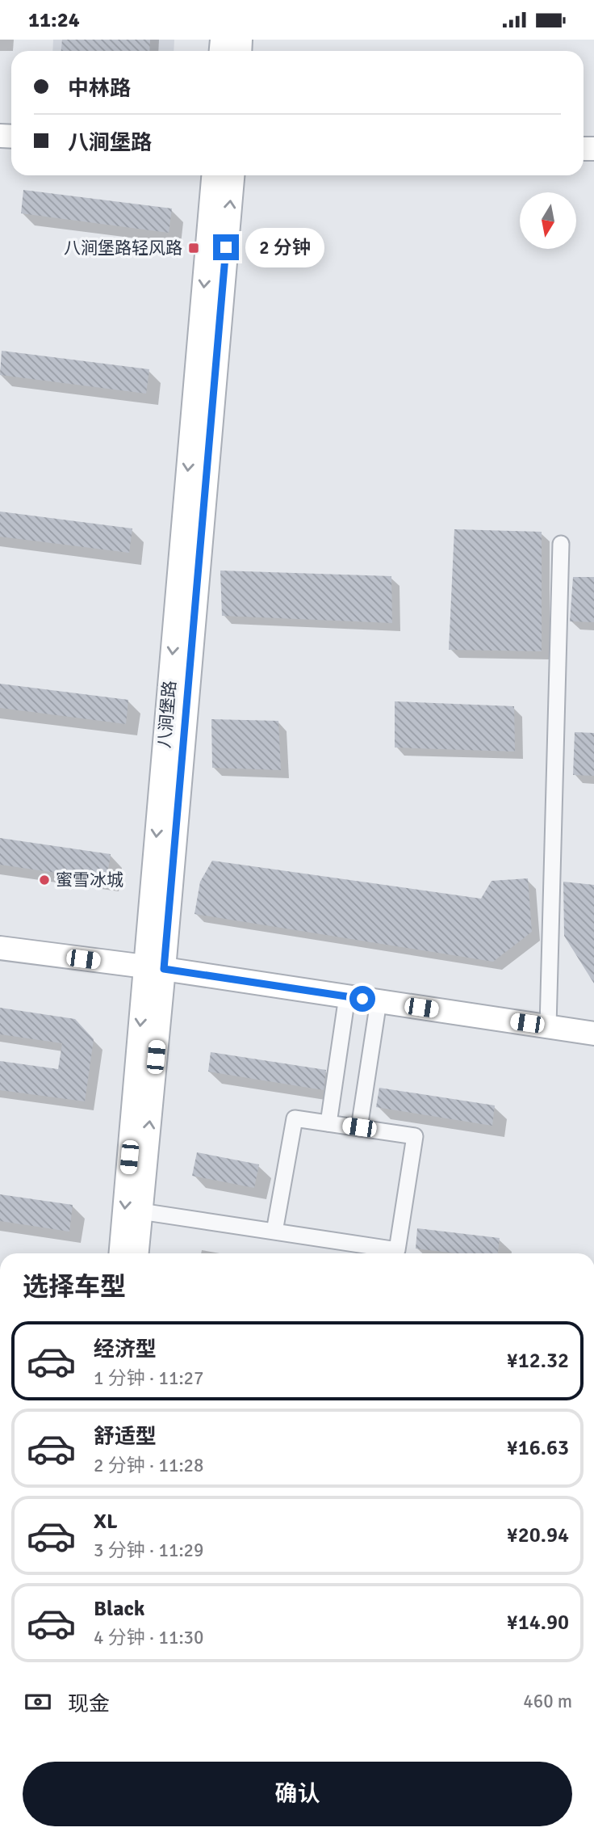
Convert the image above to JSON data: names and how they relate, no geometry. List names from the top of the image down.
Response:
{
  "streets": {
    "street": ["八涧堡路"]
  },
  "places": {
    "transit": ["八涧堡路轻风路"],
    "other": ["蜜雪冰城"]
  },
  "north": "bottom",
  "page": {
    "status": "11:24",
    "banner": ["中林路", "八涧堡路"],
    "bubble": "2 分钟",
    "heading": "选择车型",
    "list": [
      {
        "name": "经济型",
        "note": "1 分钟 · 11:27",
        "value": "¥12.32"
      },
      {
        "name": "舒适型",
        "note": "2 分钟 · 11:28",
        "value": "¥16.63"
      },
      {
        "name": "XL",
        "note": "3 分钟 · 11:29",
        "value": "¥20.94"
      },
      {
        "name": "Black",
        "note": "4 分钟 · 11:30",
        "value": "¥14.90"
      }
    ],
    "pay": ["现金", "460 m"],
    "buttons": "确认"
  }
}
